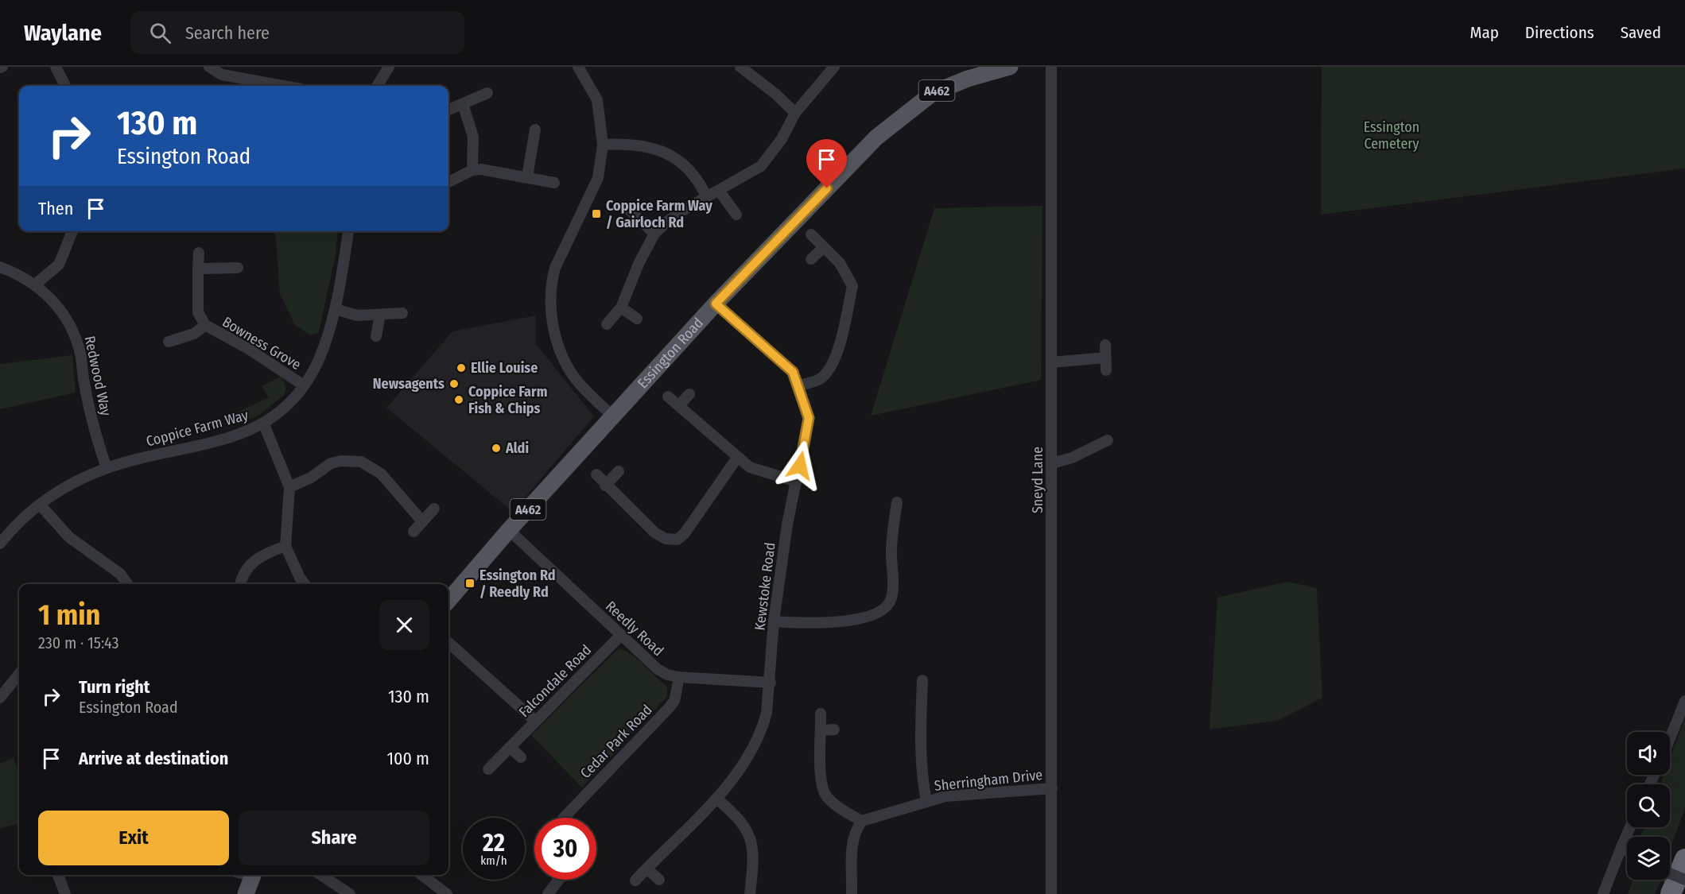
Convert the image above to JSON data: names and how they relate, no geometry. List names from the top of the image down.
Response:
{
  "streets": {
    "main road": ["A462", "Essington Road"],
    "street": [
      "Bowness Grove",
      "Redwood Way",
      "Coppice Farm Way",
      "Sneyd Lane",
      "Kewstoke Road",
      "Reedly Road",
      "Falcondale Road",
      "Cedar Park Road",
      "Sherringham Drive"
    ]
  },
  "crossings": [
    ["Bowness Grove", "Coppice Farm Way"],
    ["Essington Road", "Kewstoke Road"],
    ["Essington Road", "Reedly Road"],
    ["Redwood Way", "Coppice Farm Way"],
    ["Sneyd Lane", "Sherringham Drive"],
    ["Kewstoke Road", "Reedly Road"],
    ["Reedly Road", "Falcondale Road"],
    ["Reedly Road", "Cedar Park Road"]
  ],
  "parks": ["Essington Cemetery"],
  "places": {
    "transit": ["Coppice Farm Way / Gairloch Rd", "Essington Rd / Reedly Rd"],
    "other": [
      "Ellie Louise",
      "Newsagents",
      "Coppice Farm Fish & Chips",
      "Aldi"
    ]
  },
  "page": {
    "header": "Waylane",
    "search": "Search here",
    "nav": ["Map", "Directions", "Saved"],
    "turn": ["130 m", "Essington Road"],
    "then": "Then",
    "heading": ["1 min", "230 m · 15:43"],
    "list": [
      {
        "name": "Turn right",
        "note": "Essington Road",
        "value": "130 m"
      },
      {
        "name": "Arrive at destination",
        "value": "100 m"
      }
    ],
    "buttons": ["Exit", "Share"],
    "speed": "22 km/h",
    "limit": "30"
  }
}
